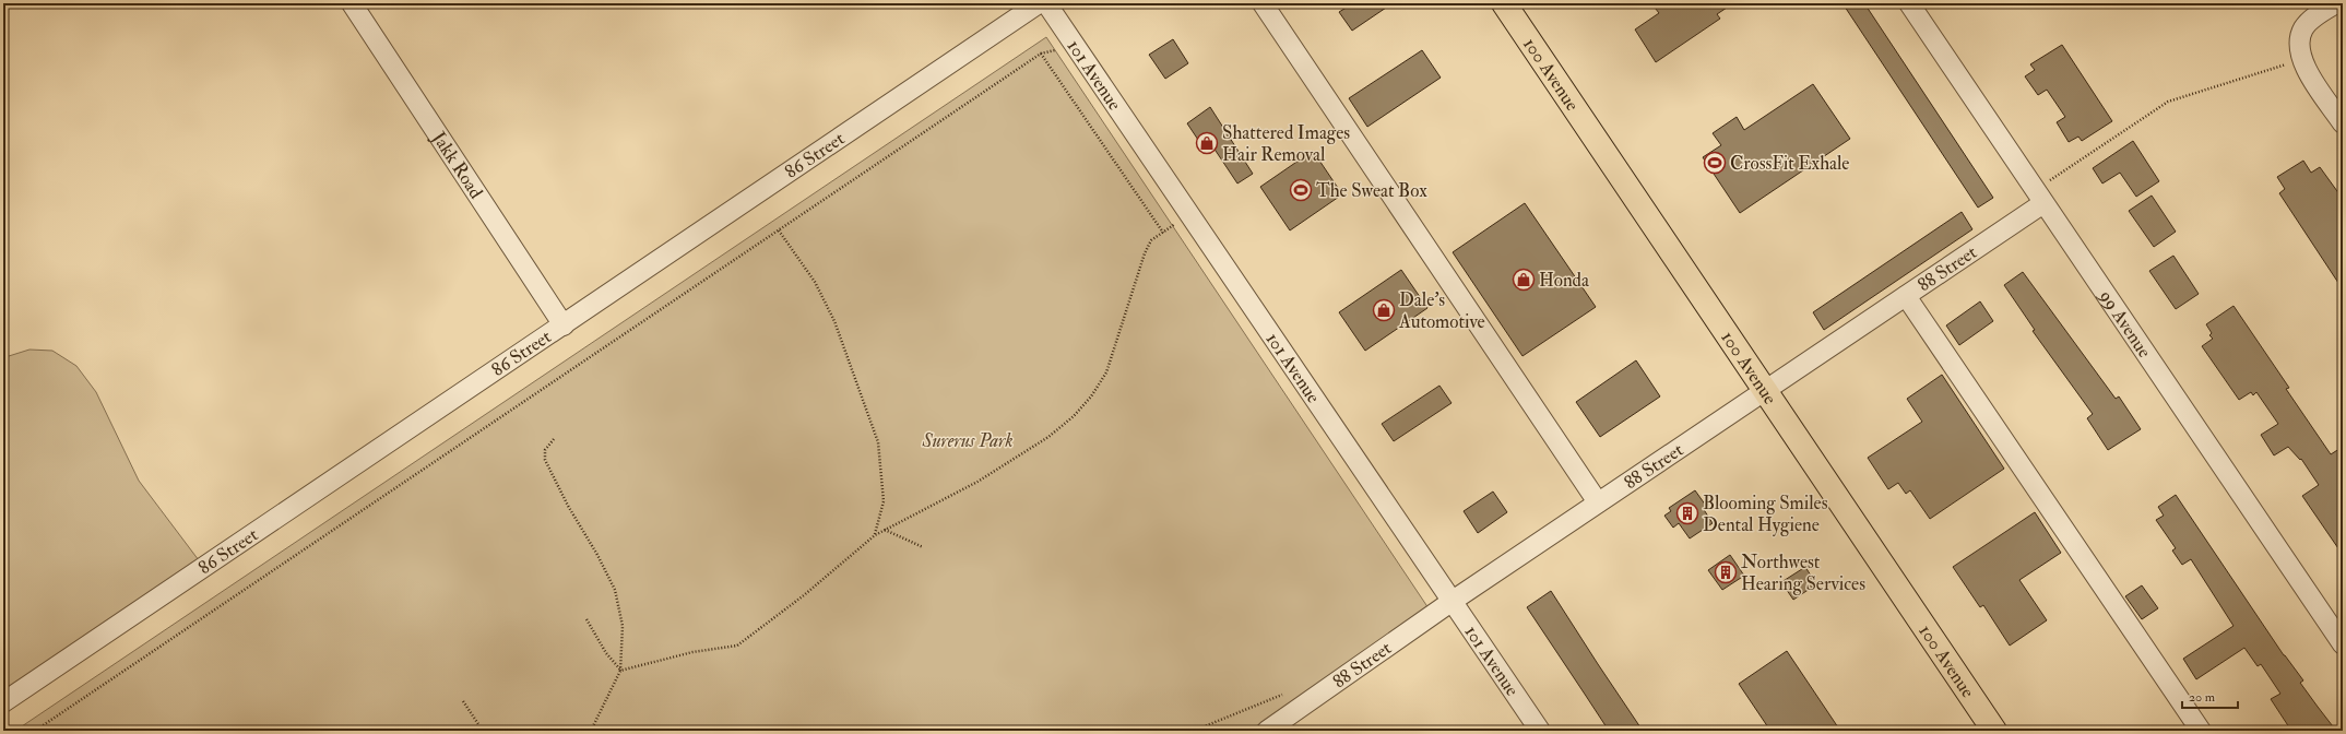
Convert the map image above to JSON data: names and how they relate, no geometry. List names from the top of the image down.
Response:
{
  "streets": {
    "main road": ["100 Avenue"],
    "street": [
      "101 Avenue",
      "86 Street",
      "Jakk Road",
      "88 Street",
      "99 Avenue"
    ]
  },
  "crossings": [
    ["100 Avenue", "88 Street"],
    ["101 Avenue", "88 Street"],
    ["86 Street", "Jakk Road"],
    ["88 Street", "99 Avenue"]
  ],
  "parks": ["Surerus Park"],
  "places": {
    "shop": ["Shattered Images Hair Removal", "Honda", "Dale's Automotive"],
    "sports": ["CrossFit Exhale", "The Sweat Box"],
    "building": ["Blooming Smiles Dental Hygiene", "Northwest Hearing Services"]
  },
  "scale_bar": "20 m"
}
